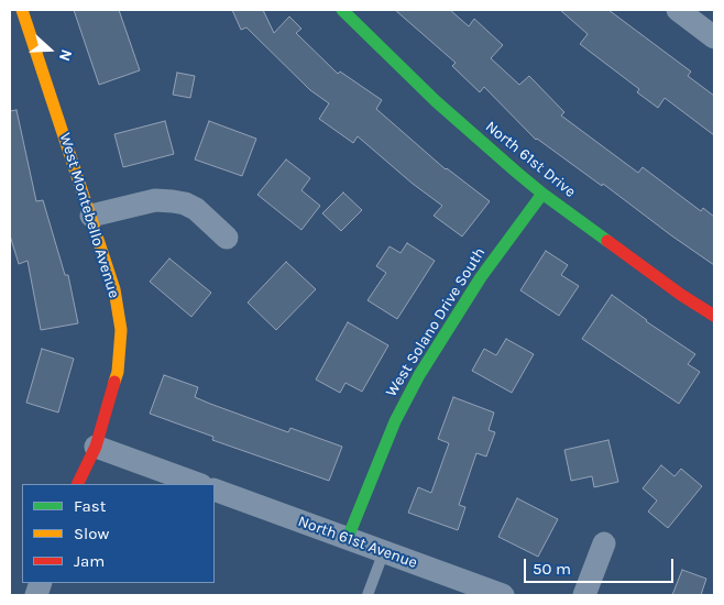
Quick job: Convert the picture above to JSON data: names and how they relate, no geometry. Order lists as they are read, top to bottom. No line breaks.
{"streets":{"street":["North 61st Drive","West Montebello Avenue","West Solano Drive South","North 61st Avenue"]},"crossings":[["North 61st Drive","West Solano Drive South"],["West Solano Drive South","North 61st Avenue"]],"legend":["Fast","Slow","Jam"],"scale_bar":"50 m","north":"right"}
